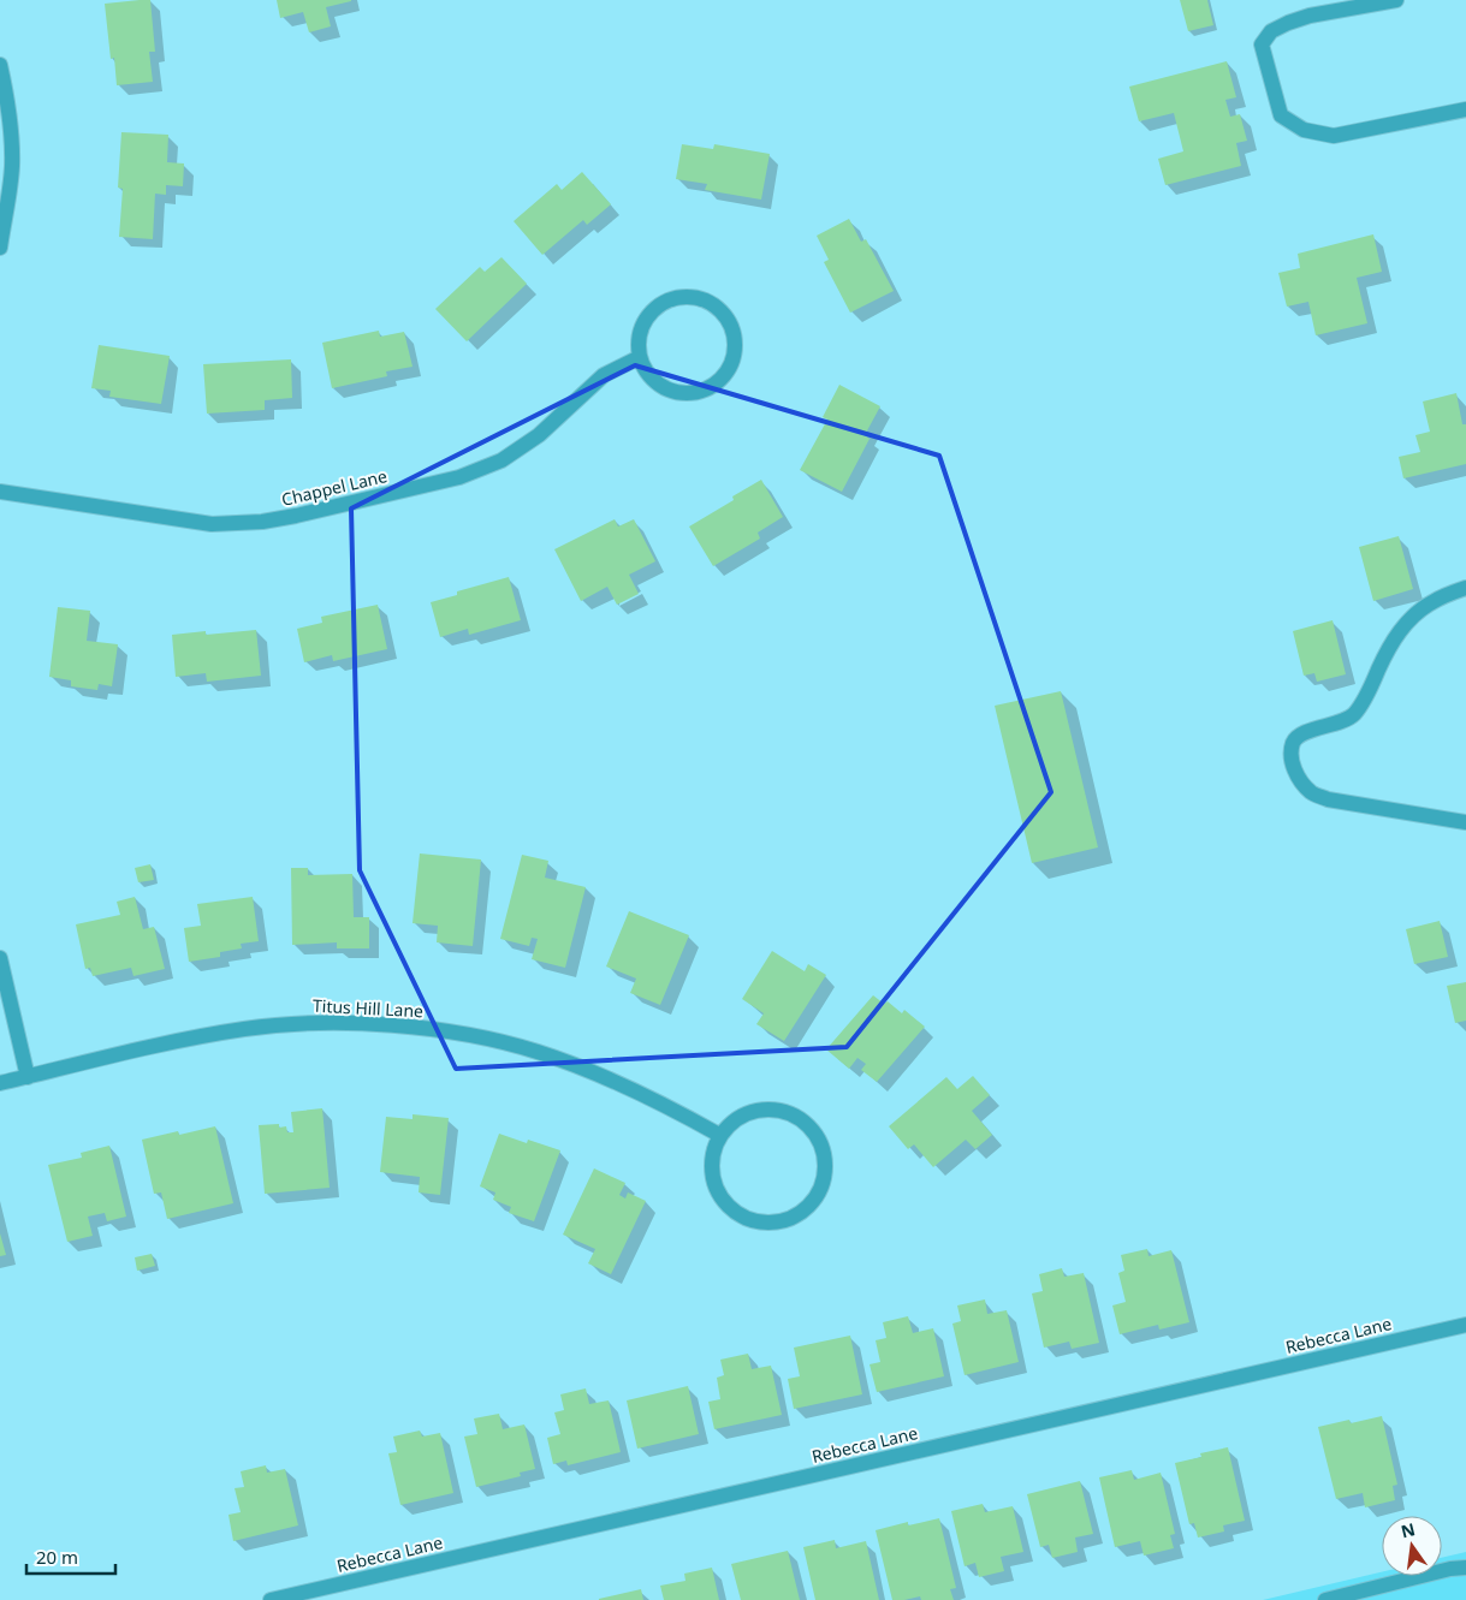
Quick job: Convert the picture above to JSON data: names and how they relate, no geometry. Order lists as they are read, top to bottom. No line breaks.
{"streets":{"street":["Chappel Lane","Titus Hill Lane","Rebecca Lane"]},"scale_bar":"20 m","north":"top"}
